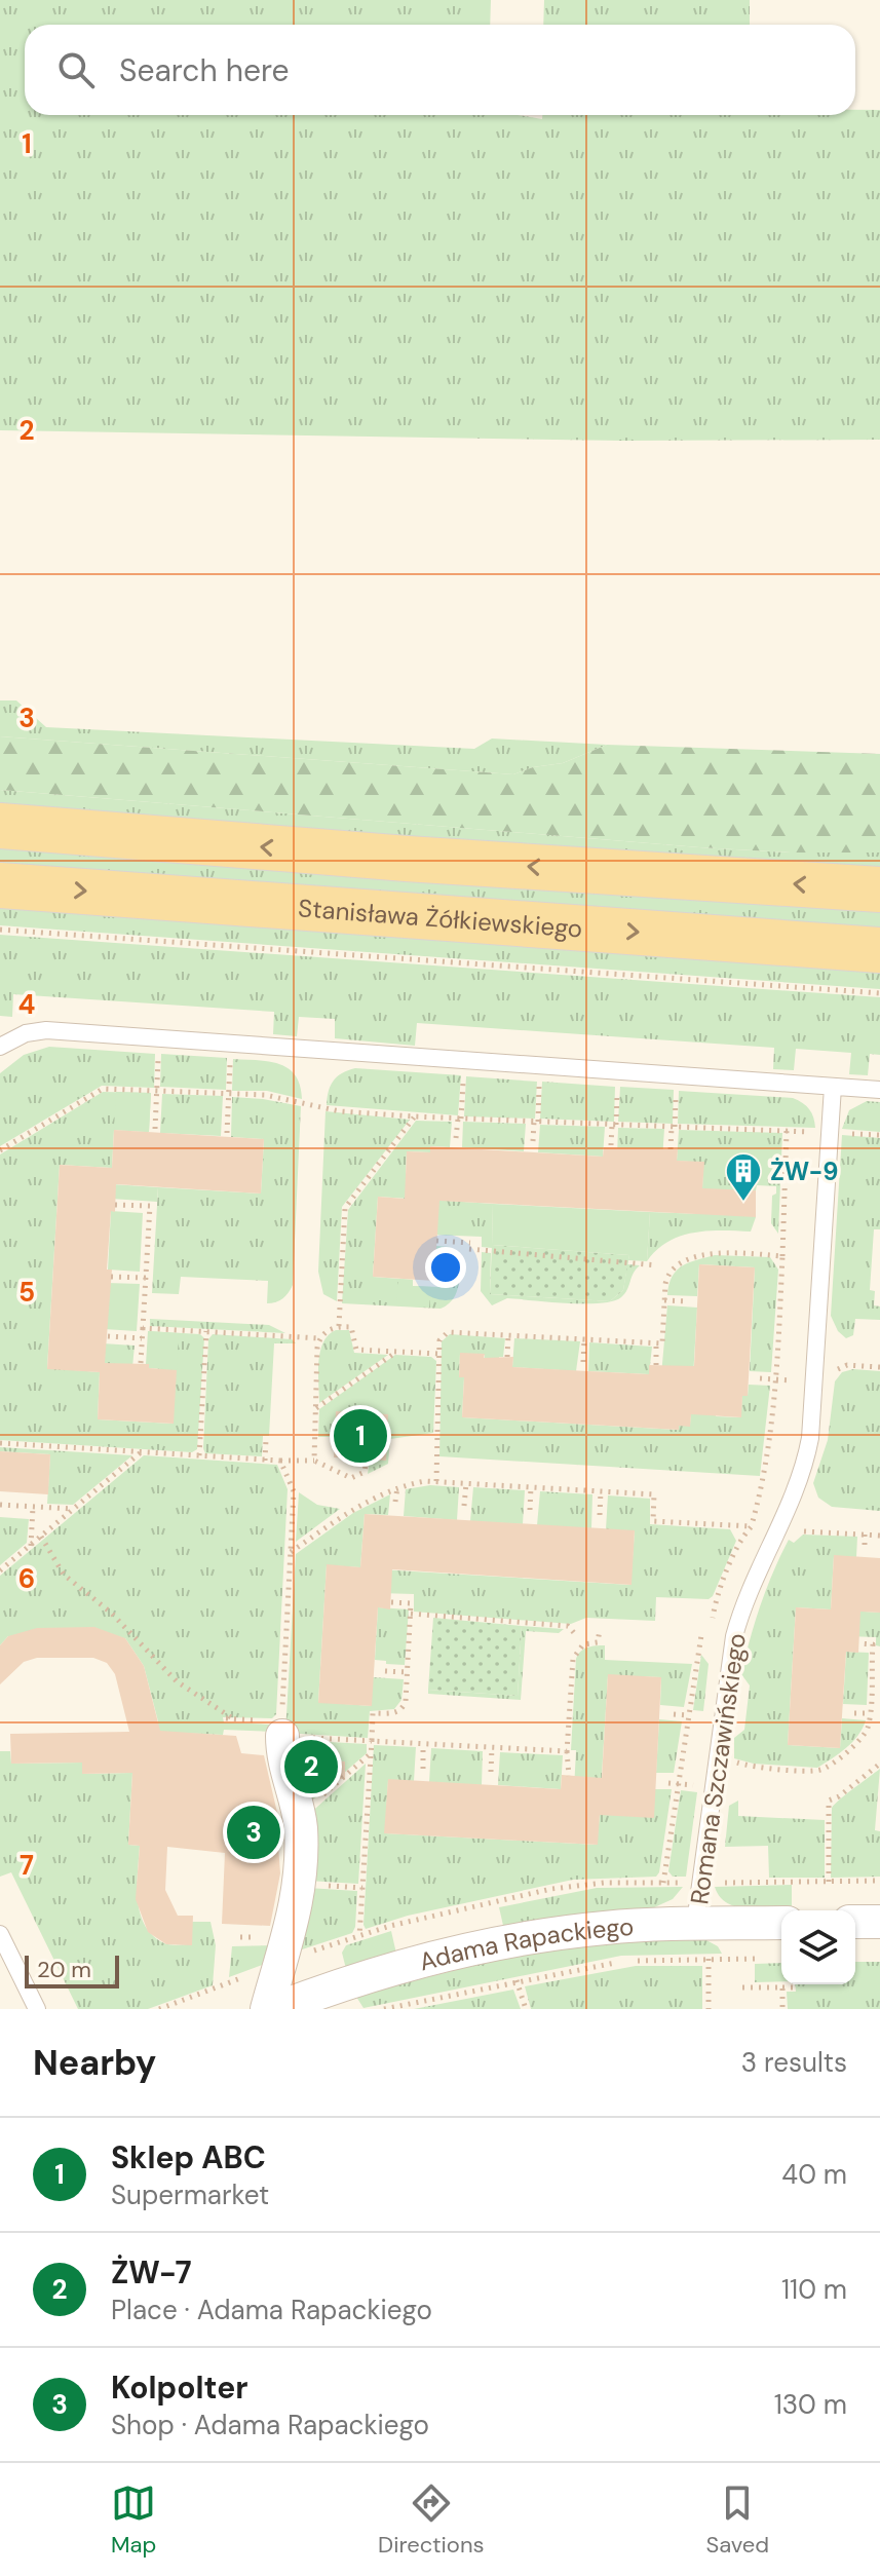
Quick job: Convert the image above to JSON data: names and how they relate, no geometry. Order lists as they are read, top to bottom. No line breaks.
{"streets":{"main road":["Stanisława Żółkiewskiego"],"street":["Adama Rapackiego"],"lane":["Romana Szczawińskiego"]},"crossings":[["Romana Szczawińskiego","Adama Rapackiego"]],"places":{"building":["ŻW-9"]},"scale_bar":"20 m","page":{"search":"Search here","pins":["1","2","3"],"scale":"20 m","heading":["Nearby","3 results"],"list":[{"mark":"1","name":"Sklep ABC","note":"Supermarket","value":"40 m"},{"mark":"2","name":"ŻW-7","note":"Place · Adama Rapackiego","value":"110 m"},{"mark":"3","name":"Kolpolter","note":"Shop · Adama Rapackiego","value":"130 m"}],"nav":["Map","Directions","Saved"]},"grid":{"rows":["1","2","3","4","5","6","7"]}}
